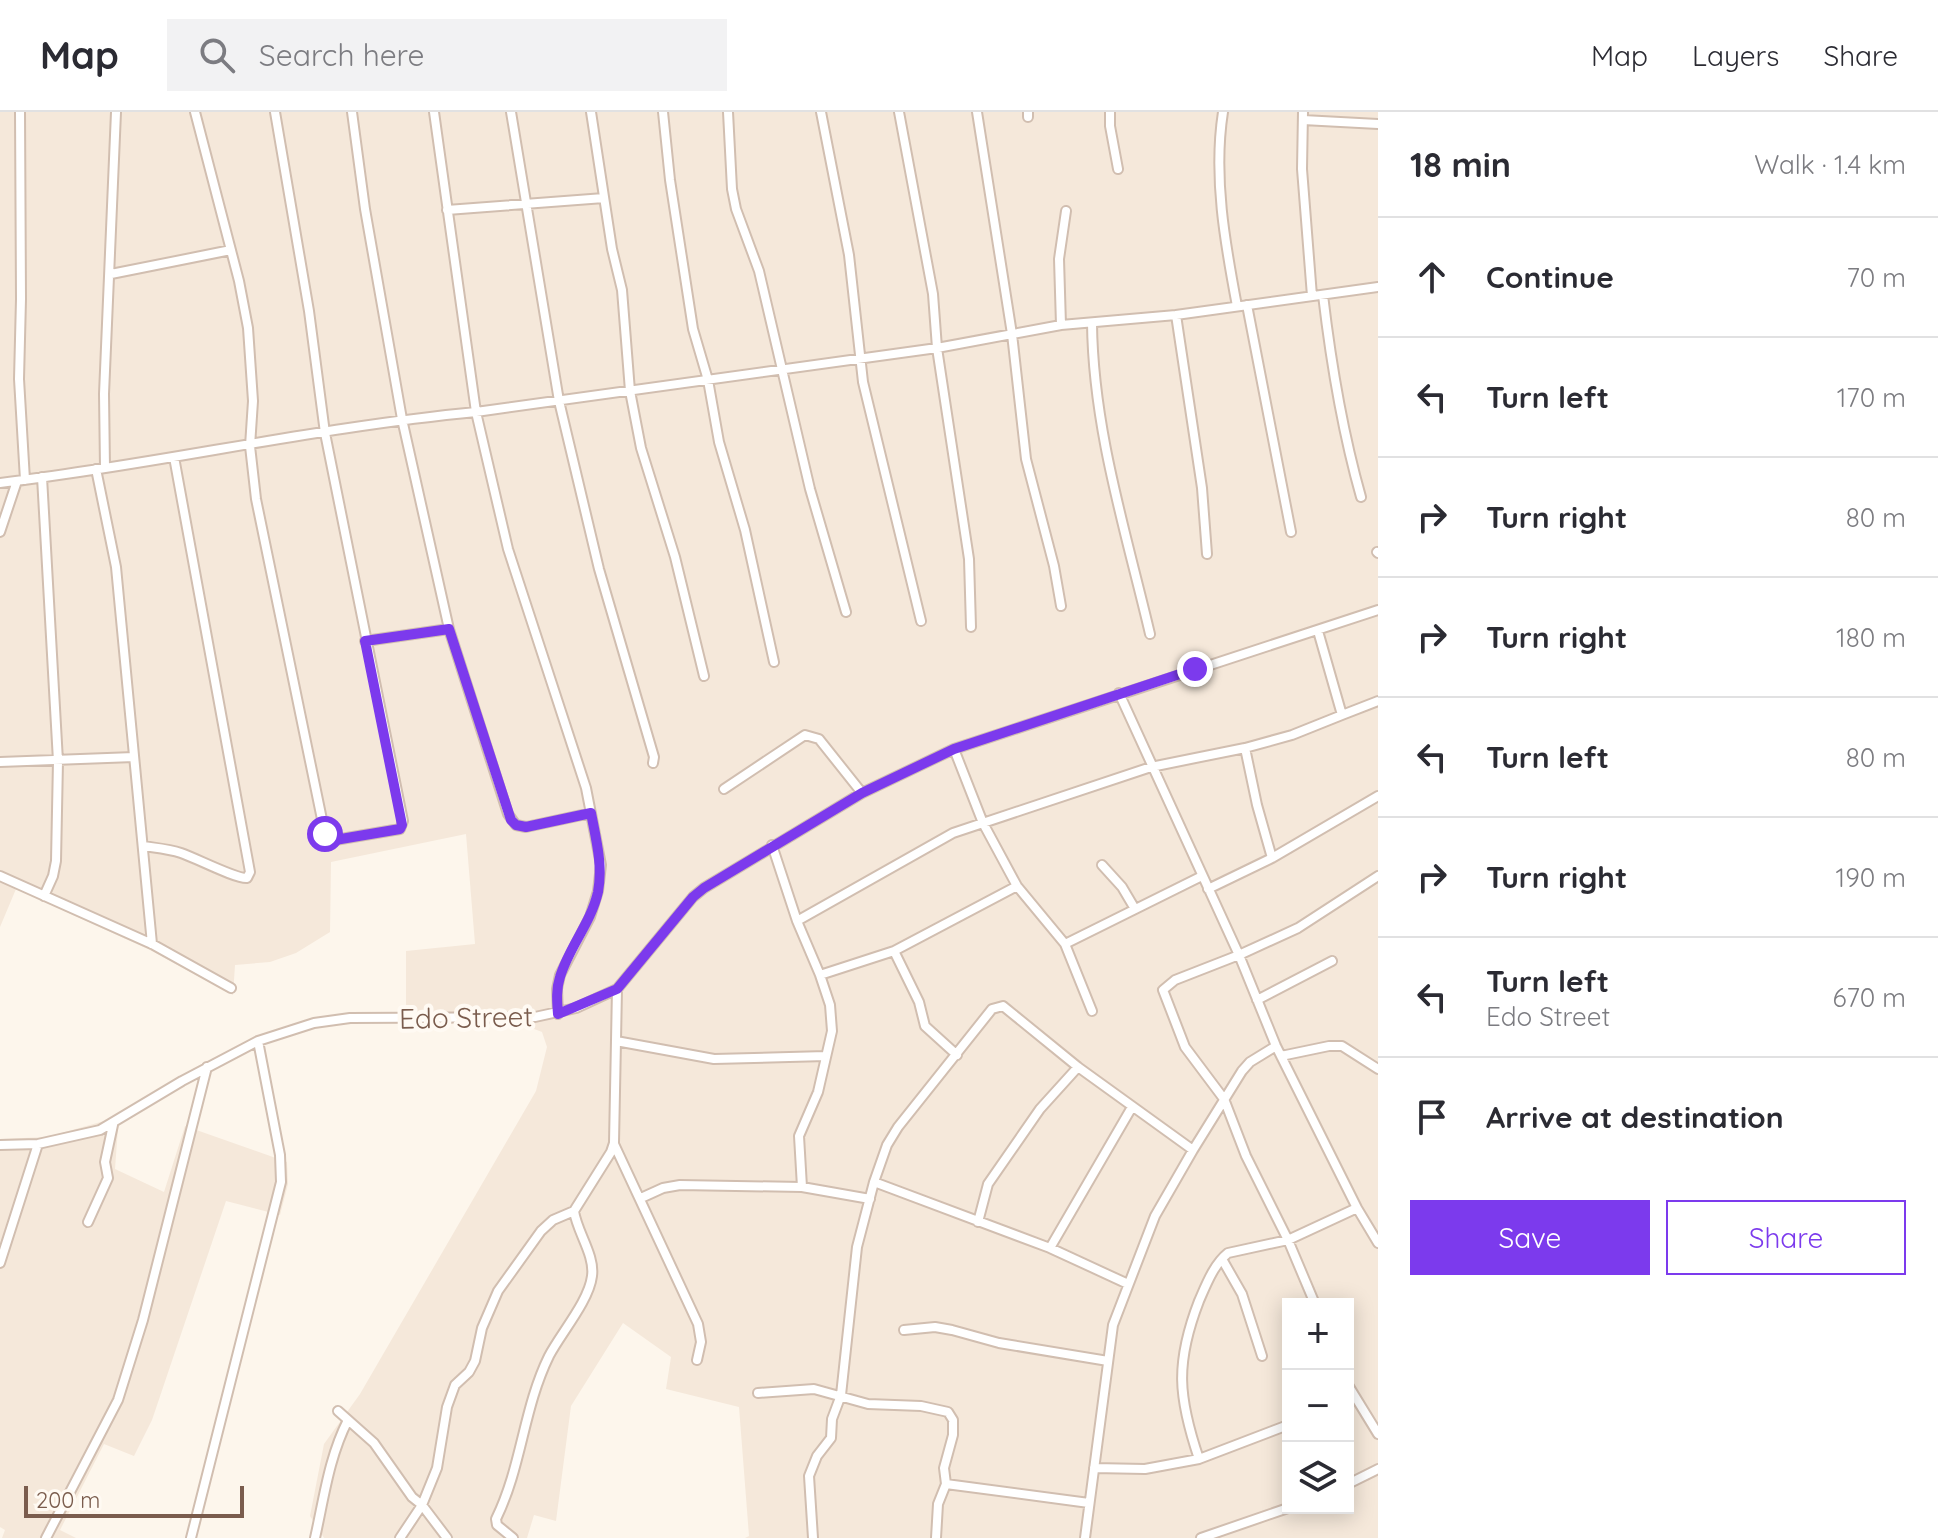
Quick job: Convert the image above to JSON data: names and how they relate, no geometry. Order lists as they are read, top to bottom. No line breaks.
{"streets":{"street":["Edo Street"]},"scale_bar":"200 m","page":{"header":"Map","search":"Search here","nav":["Map","Layers","Share"],"heading":["18 min","Walk · 1.4 km"],"list":[["Continue","70 m"],["Turn left","170 m"],["Turn right","80 m"],["Turn right","180 m"],["Turn left","80 m"],["Turn right","190 m"],["Turn left","Edo Street","670 m"],"Arrive at destination"],"buttons":["Save","Share"],"map_buttons":["+","−"],"scale":"200 m"}}
